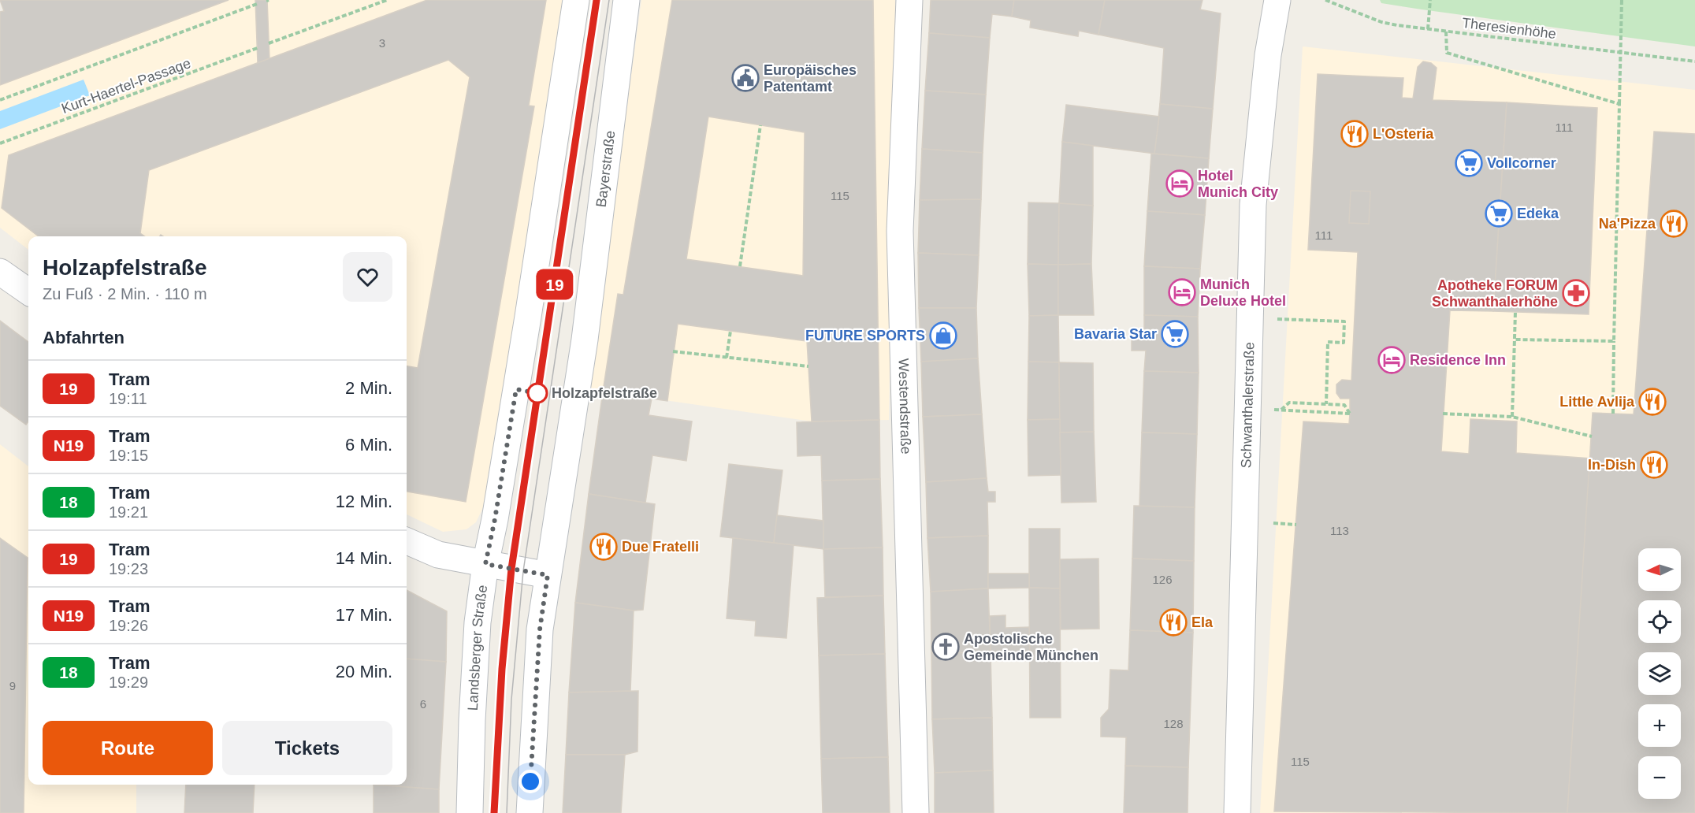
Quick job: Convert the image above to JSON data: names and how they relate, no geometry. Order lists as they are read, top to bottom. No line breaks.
{"streets":{"street":["Bayerstraße","Schwanthalerstraße","Westendstraße","Landsberger Straße"],"path":["Theresienhöhe","Kurt-Haertel-Passage"]},"places":{"public building":["Europäisches Patentamt"],"restaurant":["L'Osteria","Na'Pizza","Little Avlija","In-Dish","Due Fratelli","Ela"],"supermarket":["Vollcorner","Edeka","Bavaria Star"],"hotel":["Hotel Munich City","Munich Deluxe Hotel","Residence Inn"],"pharmacy":["Apotheke FORUM Schwanthalerhöhe"],"shop":["FUTURE SPORTS"],"other":["Holzapfelstraße"],"church":["Apostolische Gemeinde München"]},"lines":["tram line 19"],"house_numbers":["3","111","115","111","113","126","9","6","128","115"],"north":"left","page":{"on_map":"19","heading":[["Holzapfelstraße","Zu Fuß · 2 Min. · 110 m"],"Abfahrten"],"list":[{"mark":"19","name":"Tram","note":"19:11","value":"2 Min."},{"mark":"N19","name":"Tram","note":"19:15","value":"6 Min."},{"mark":"18","name":"Tram","note":"19:21","value":"12 Min."},{"mark":"19","name":"Tram","note":"19:23","value":"14 Min."},{"mark":"N19","name":"Tram","note":"19:26","value":"17 Min."},{"mark":"18","name":"Tram","note":"19:29","value":"20 Min."}],"map_buttons":["+","−"],"buttons":["Route","Tickets"]}}
